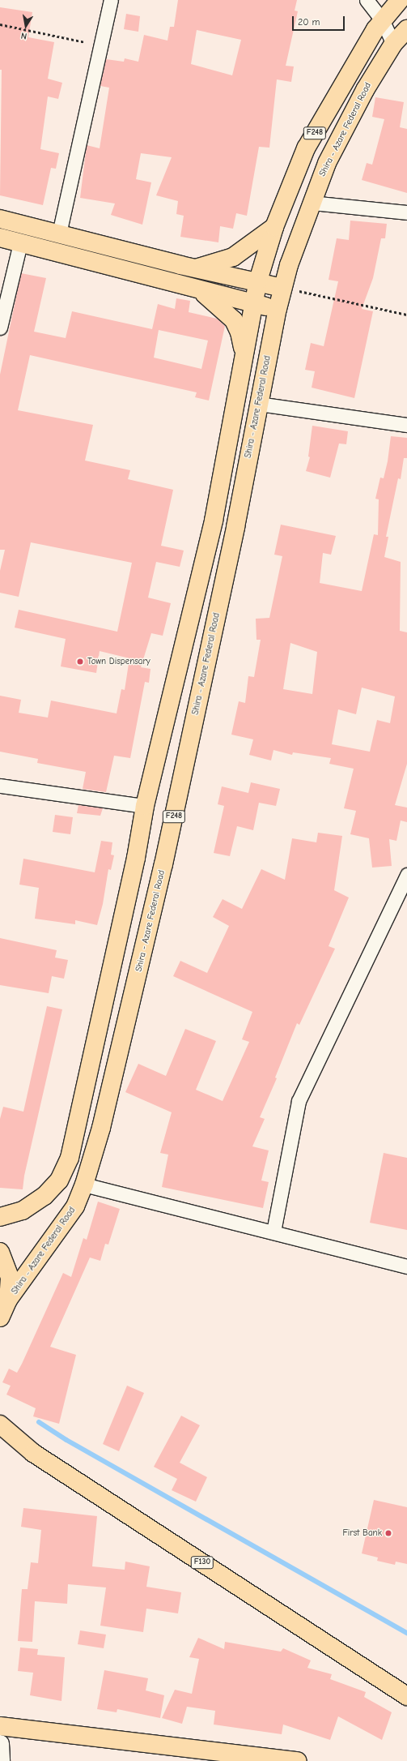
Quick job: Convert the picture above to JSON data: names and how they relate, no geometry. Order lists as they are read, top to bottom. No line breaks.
{"streets":{"main road":["Shira - Azare Federal Road","F248","F130"]},"places":["Town Dispensary","First Bank"],"scale_bar":"20 m","north":"bottom"}
